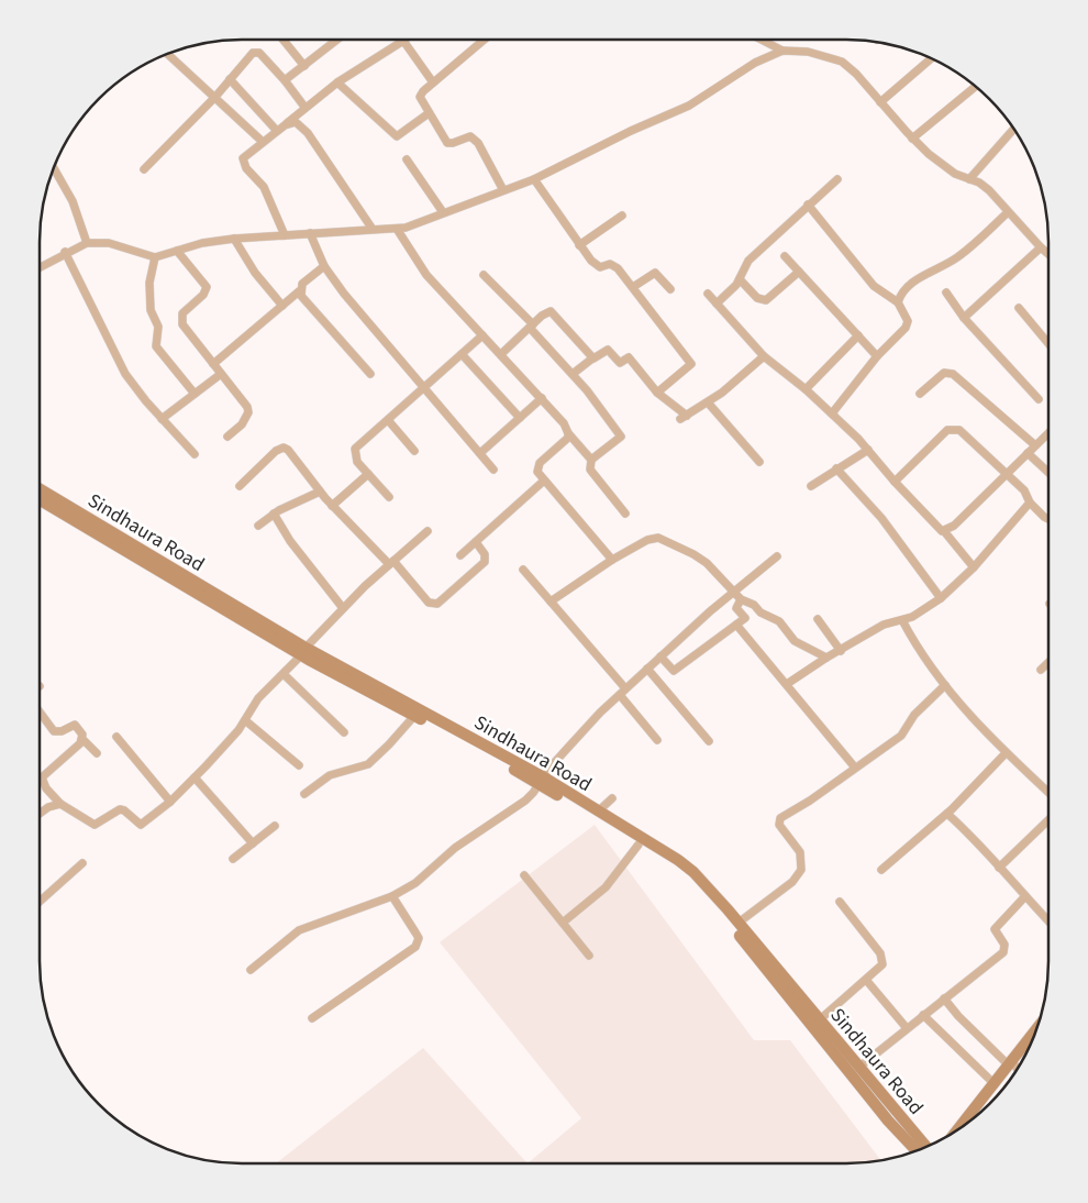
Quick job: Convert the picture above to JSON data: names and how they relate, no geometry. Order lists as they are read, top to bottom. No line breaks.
{"streets":{"street":["Sindhaura Road"]}}
